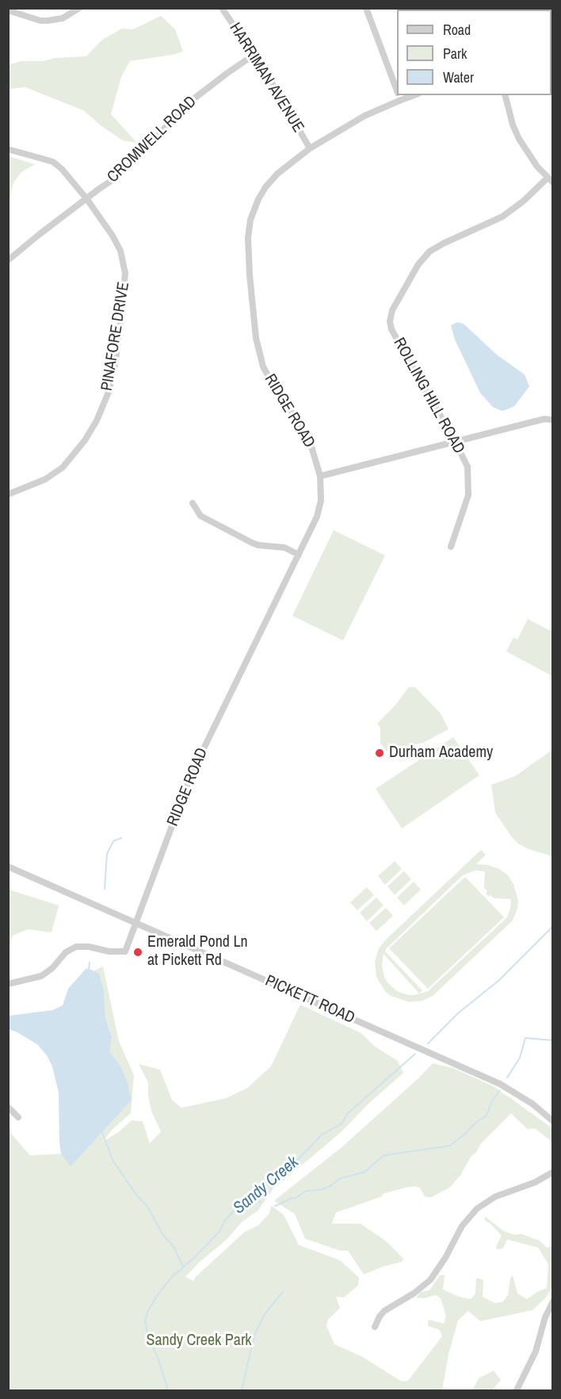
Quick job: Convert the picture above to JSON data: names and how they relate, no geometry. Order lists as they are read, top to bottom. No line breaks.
{"streets":{"street":["HARRIMAN AVENUE","CROMWELL ROAD","PINAFORE DRIVE","ROLLING HILL ROAD","RIDGE ROAD","PICKETT ROAD"]},"crossings":[["HARRIMAN AVENUE","CROMWELL ROAD"],["HARRIMAN AVENUE","RIDGE ROAD"],["CROMWELL ROAD","PINAFORE DRIVE"],["RIDGE ROAD","PICKETT ROAD"]],"water":["Sandy Creek"],"parks":["Sandy Creek Park"],"places":["Durham Academy","Emerald Pond Ln at Pickett Rd"],"legend":["Road","Park","Water"]}
